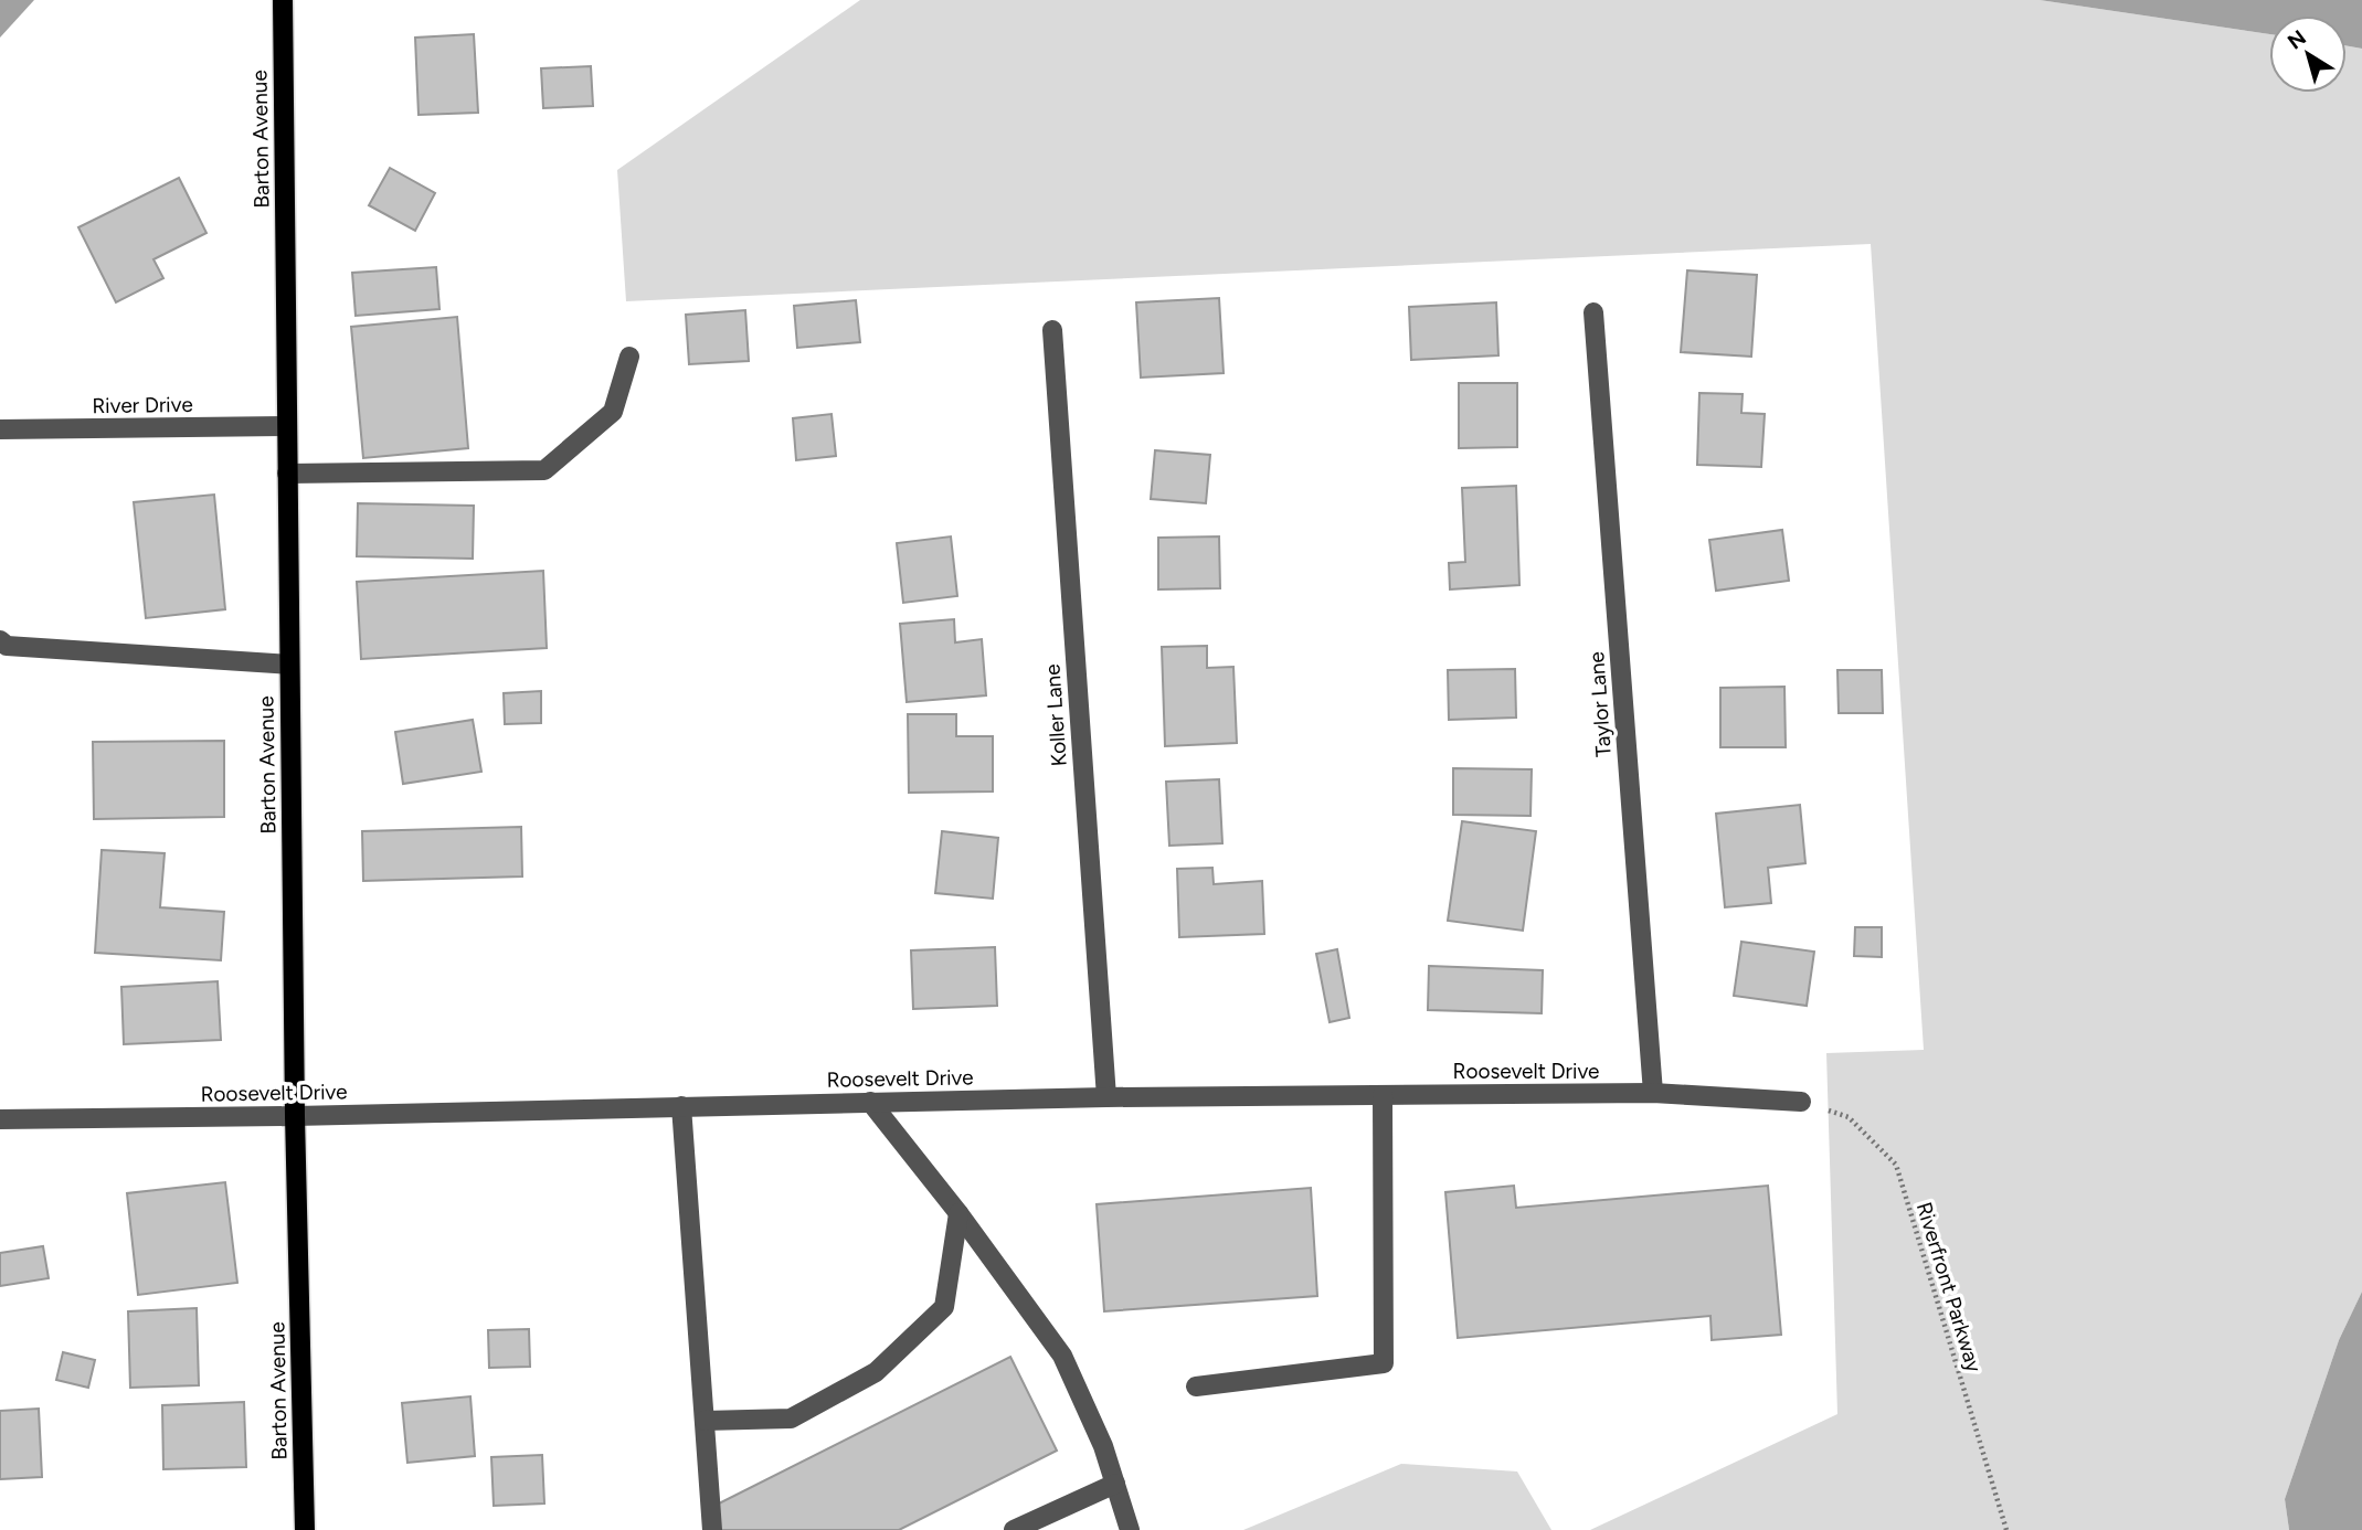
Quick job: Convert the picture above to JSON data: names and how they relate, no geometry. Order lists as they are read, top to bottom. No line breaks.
{"streets":{"main road":["Barton Avenue"],"street":["River Drive","Taylor Lane","Koller Lane","Roosevelt Drive"],"path":["Riverfront Parkway"]},"crossings":[["Barton Avenue","River Drive"],["Barton Avenue","Roosevelt Drive"],["Taylor Lane","Roosevelt Drive"],["Koller Lane","Roosevelt Drive"],["Roosevelt Drive","Riverfront Parkway"]],"north":"top left"}
